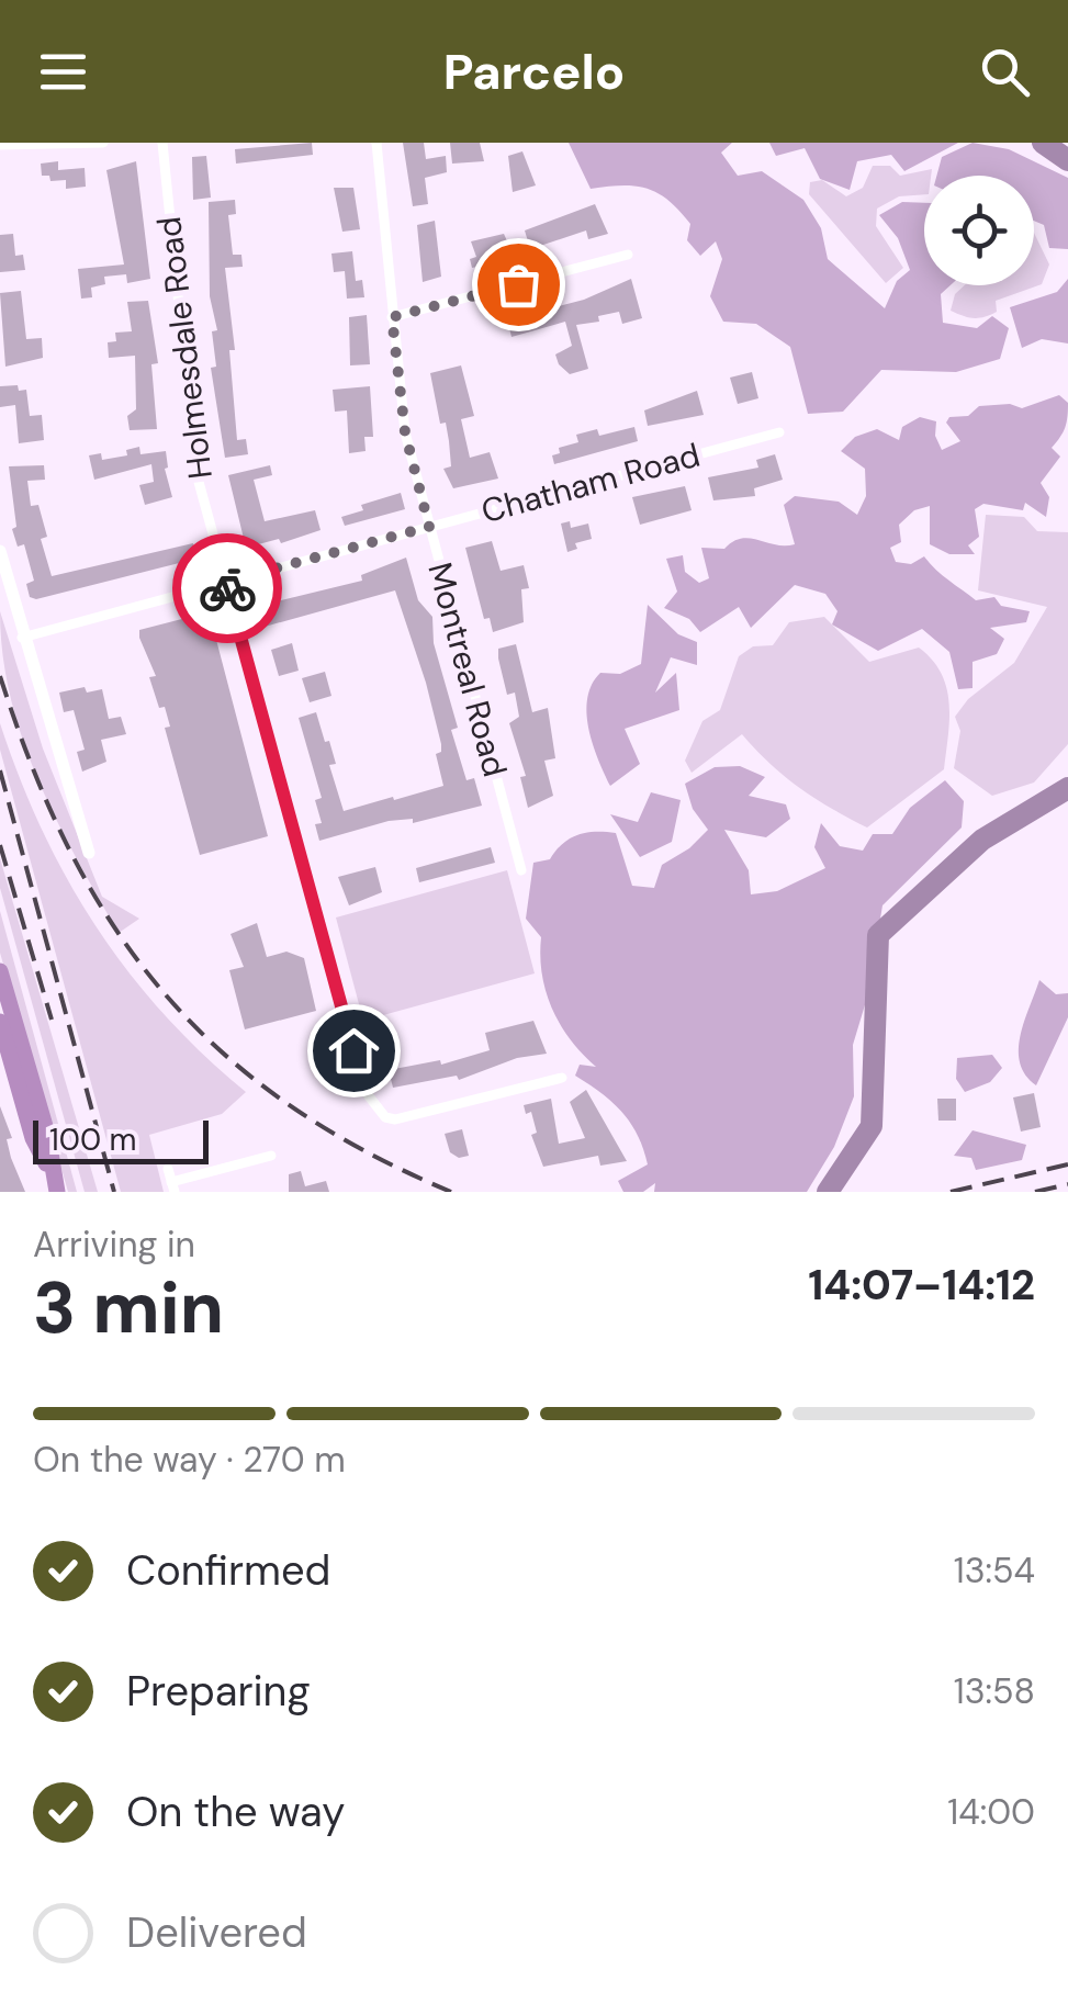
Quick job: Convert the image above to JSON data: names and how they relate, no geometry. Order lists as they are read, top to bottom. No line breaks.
{"streets":{"street":["Holmesdale Road","Chatham Road","Montreal Road"]},"crossings":[["Holmesdale Road","Chatham Road"],["Chatham Road","Montreal Road"]],"scale_bar":"100 m","page":{"header":"Parcelo","scale":"100 m","heading":["3 min","Arriving in","14:07–14:12"],"bar":"On the way · 270 m","list":[["Confirmed","13:54"],["Preparing","13:58"],["On the way","14:00"],"Delivered"]}}
